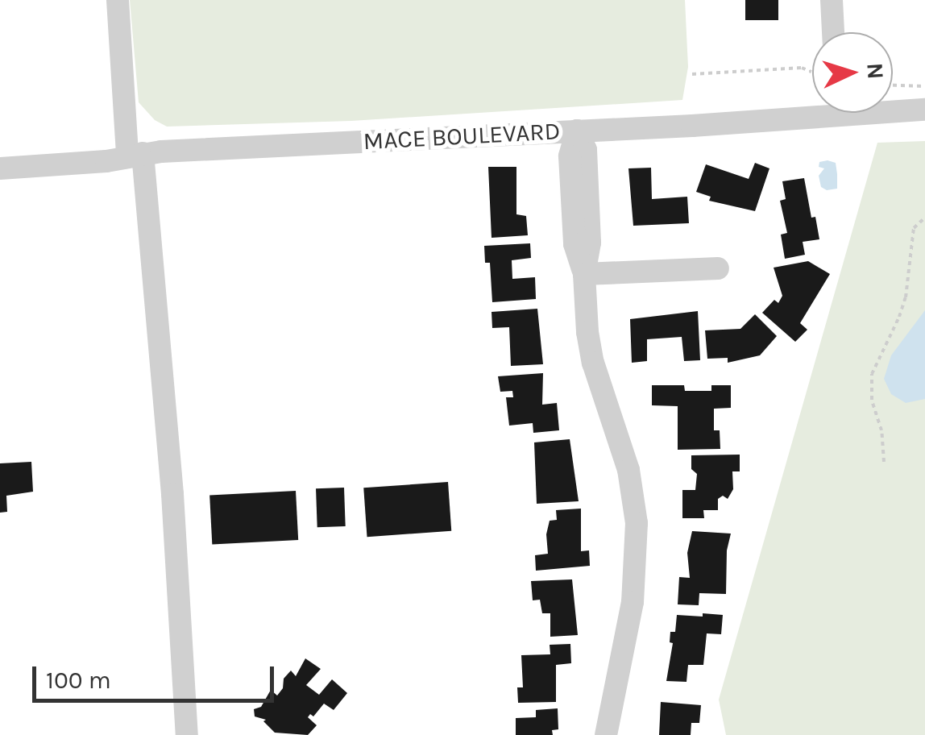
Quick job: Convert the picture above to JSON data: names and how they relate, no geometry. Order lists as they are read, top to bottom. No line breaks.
{"streets":{"street":["MACE BOULEVARD"]},"scale_bar":"100 m","north":"right"}
